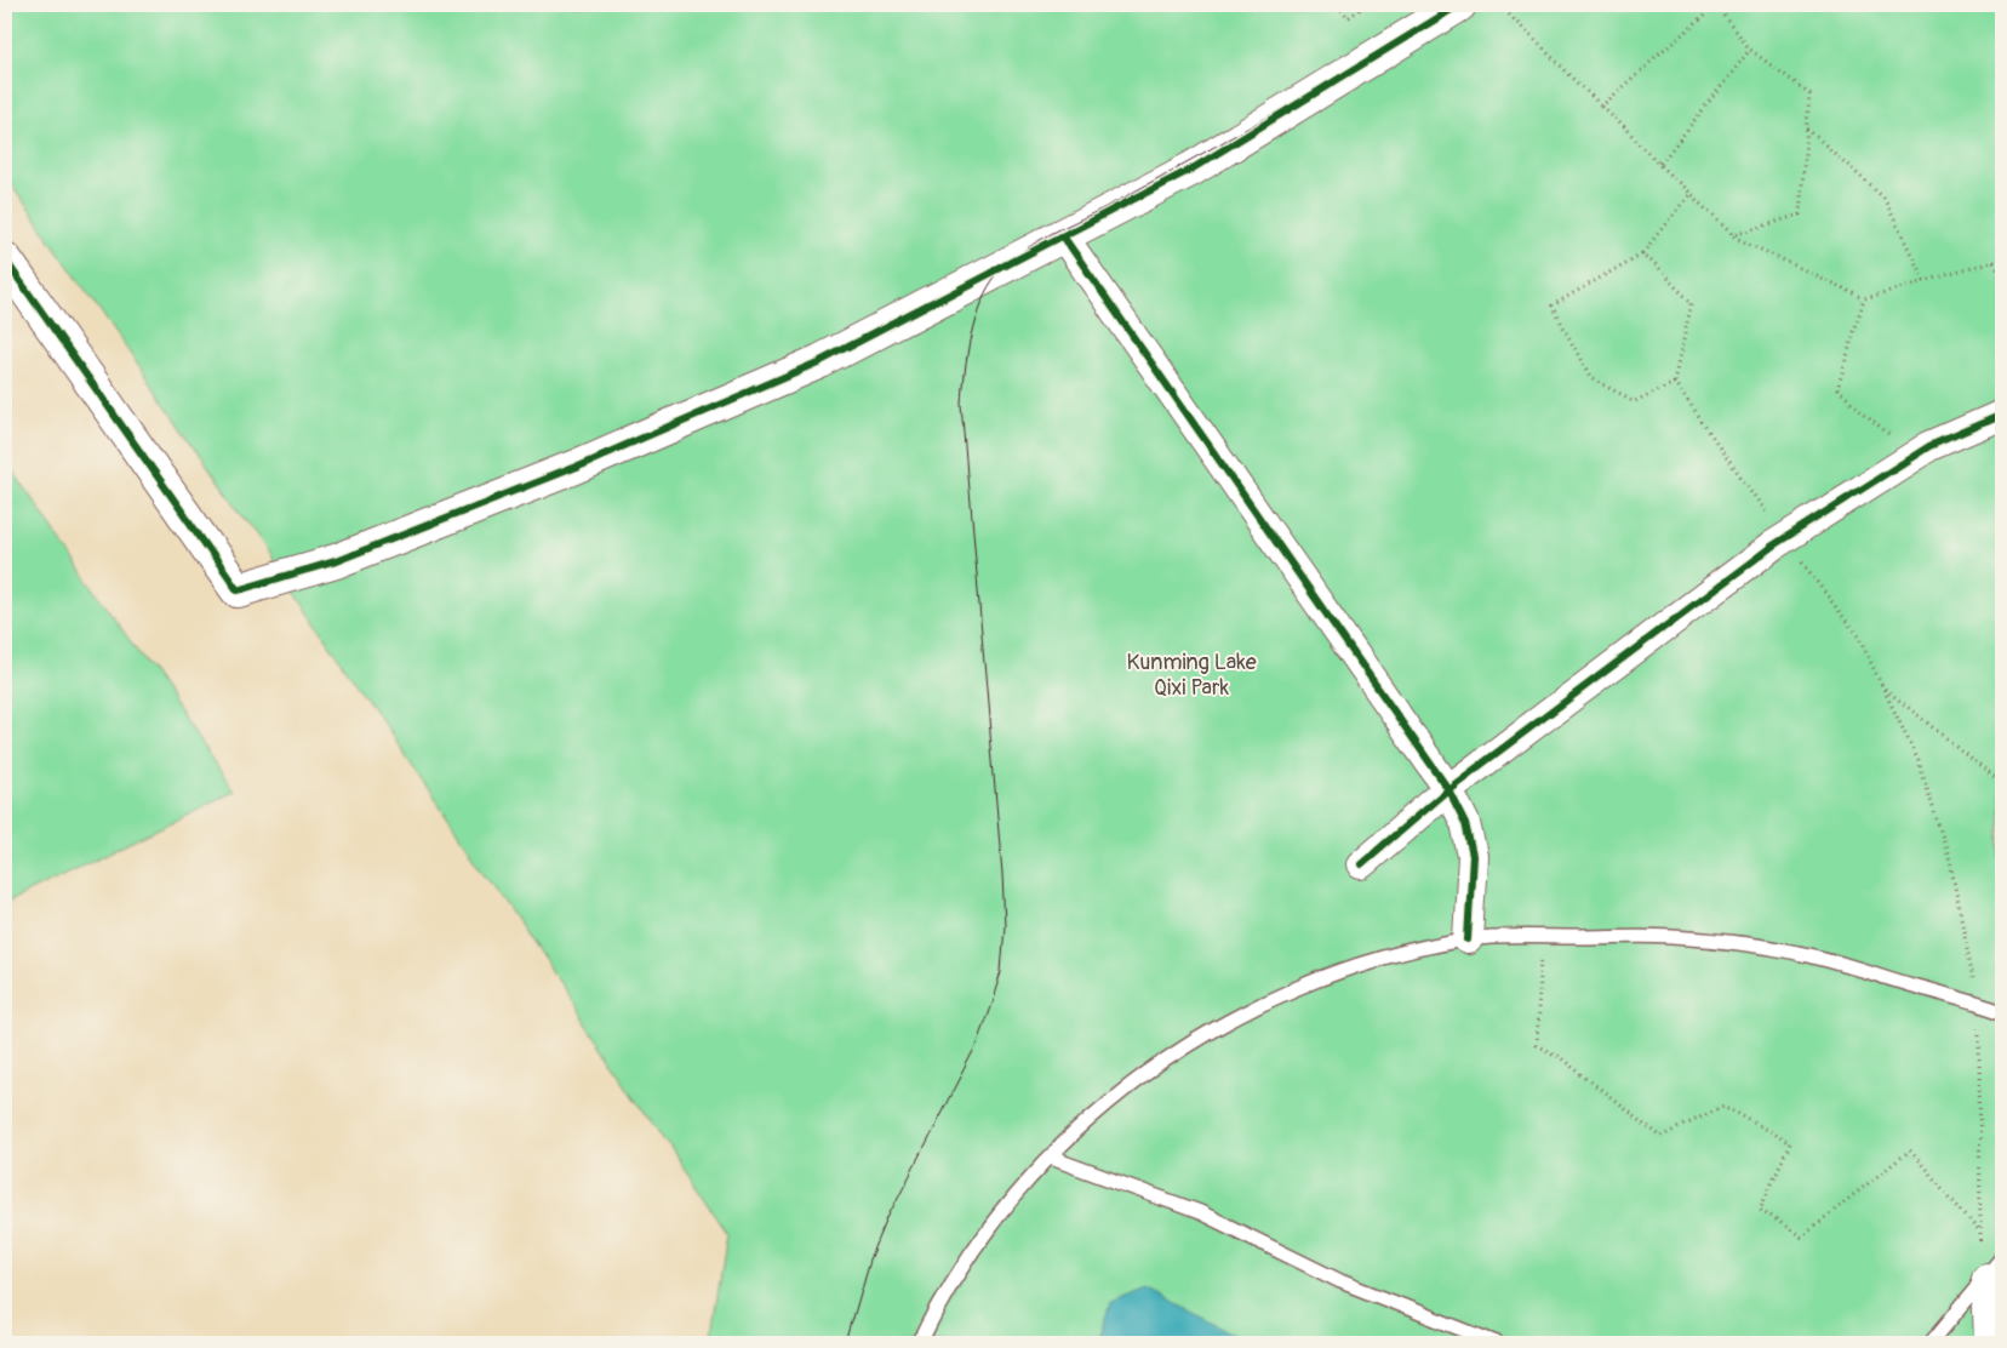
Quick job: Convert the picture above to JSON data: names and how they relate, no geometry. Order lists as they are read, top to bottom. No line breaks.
{"parks":["Kunming Lake Qixi Park"]}
